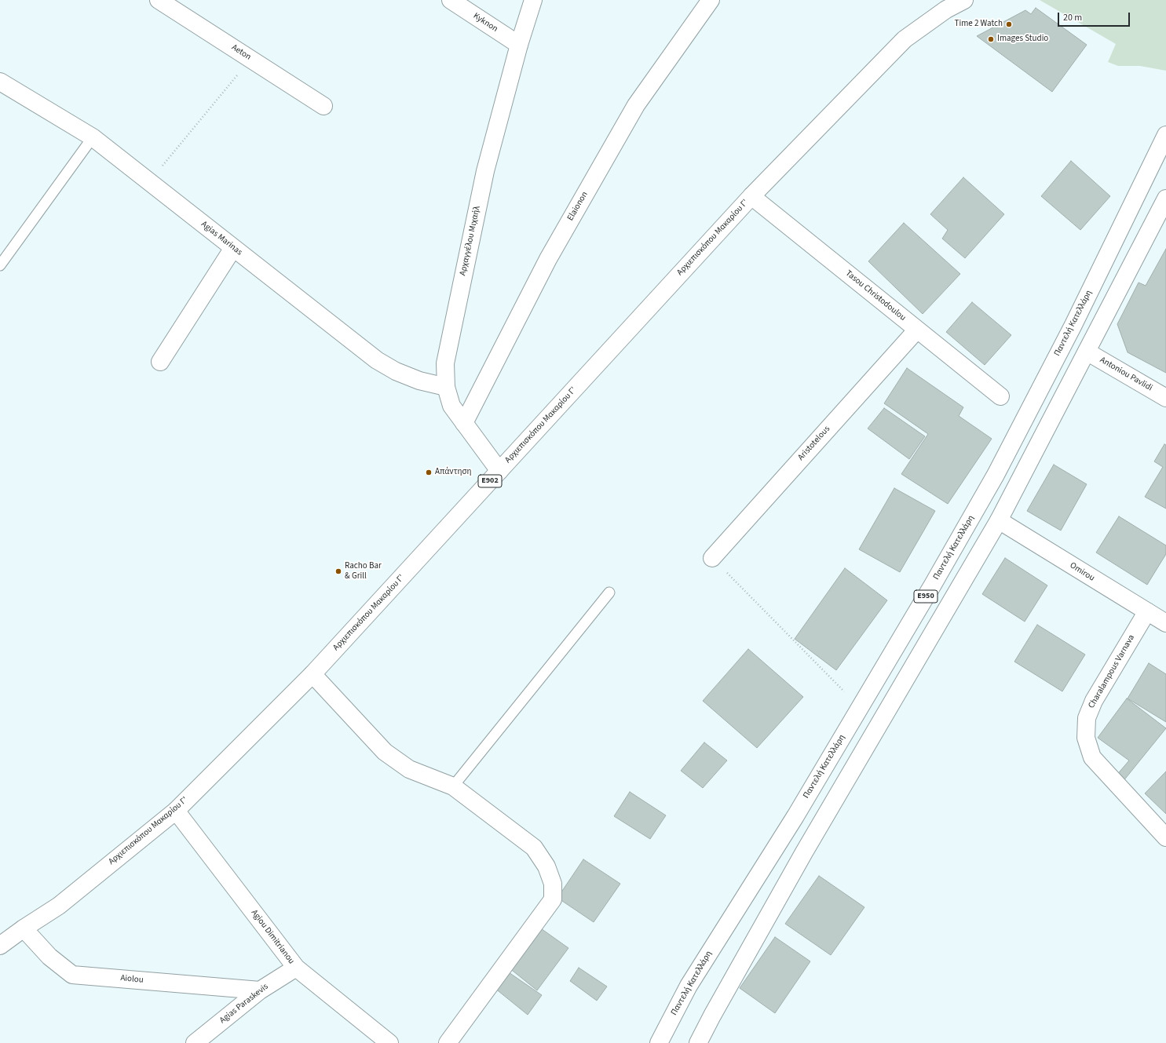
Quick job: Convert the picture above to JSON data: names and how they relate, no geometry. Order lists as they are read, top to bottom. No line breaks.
{"streets":{"street":["Kyknon","Aeton","Elaionon","Αρχιεπισκόπου Μακαρίου Γ'","Agias Marinas","Αρχαγγέλου Μιχαήλ","Tasou Christodoulou","Παντελή Κατελλάρη","Antoniou Pavlidi","Aristotelous","E902","Omirou","E950","Charalampous Varnava","Agiou Dimitrianou","Aiolou","Agias Paraskevis"]},"crossings":[["Kyknon","Αρχαγγέλου Μιχαήλ"],["Elaionon","Αρχαγγέλου Μιχαήλ"],["Αρχιεπισκόπου Μακαρίου Γ'","Αρχαγγέλου Μιχαήλ"],["Αρχιεπισκόπου Μακαρίου Γ'","Tasou Christodoulou"],["Αρχιεπισκόπου Μακαρίου Γ'","Agiou Dimitrianou"],["Αρχιεπισκόπου Μακαρίου Γ'","Aiolou"],["Agias Marinas","Αρχαγγέλου Μιχαήλ"],["Tasou Christodoulou","Aristotelous"],["Antoniou Pavlidi","E950"],["Omirou","E950"],["Omirou","Charalampous Varnava"],["Agiou Dimitrianou","Agias Paraskevis"],["Aiolou","Agias Paraskevis"]],"places":["Time 2 Watch","Images Studio","Απάντηση","Racho Bar & Grill"],"scale_bar":"20 m"}
